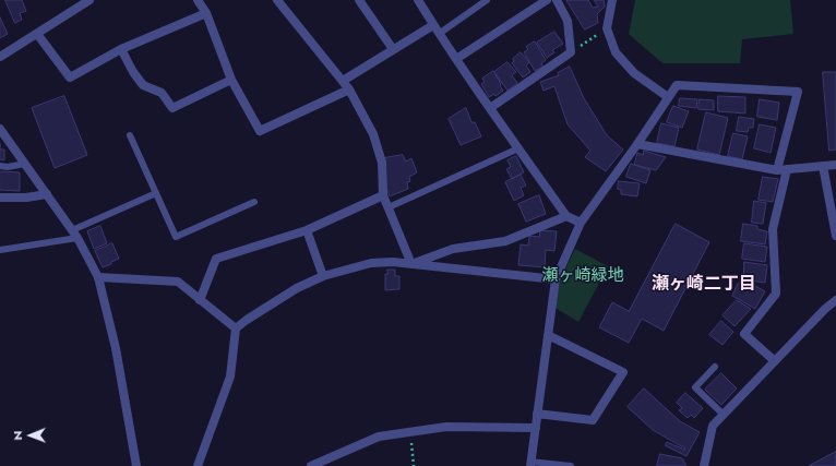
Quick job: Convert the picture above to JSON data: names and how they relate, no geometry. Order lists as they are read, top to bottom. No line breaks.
{"districts":["瀬ヶ崎二丁目"],"parks":["瀬ヶ崎緑地"],"north":"left"}
